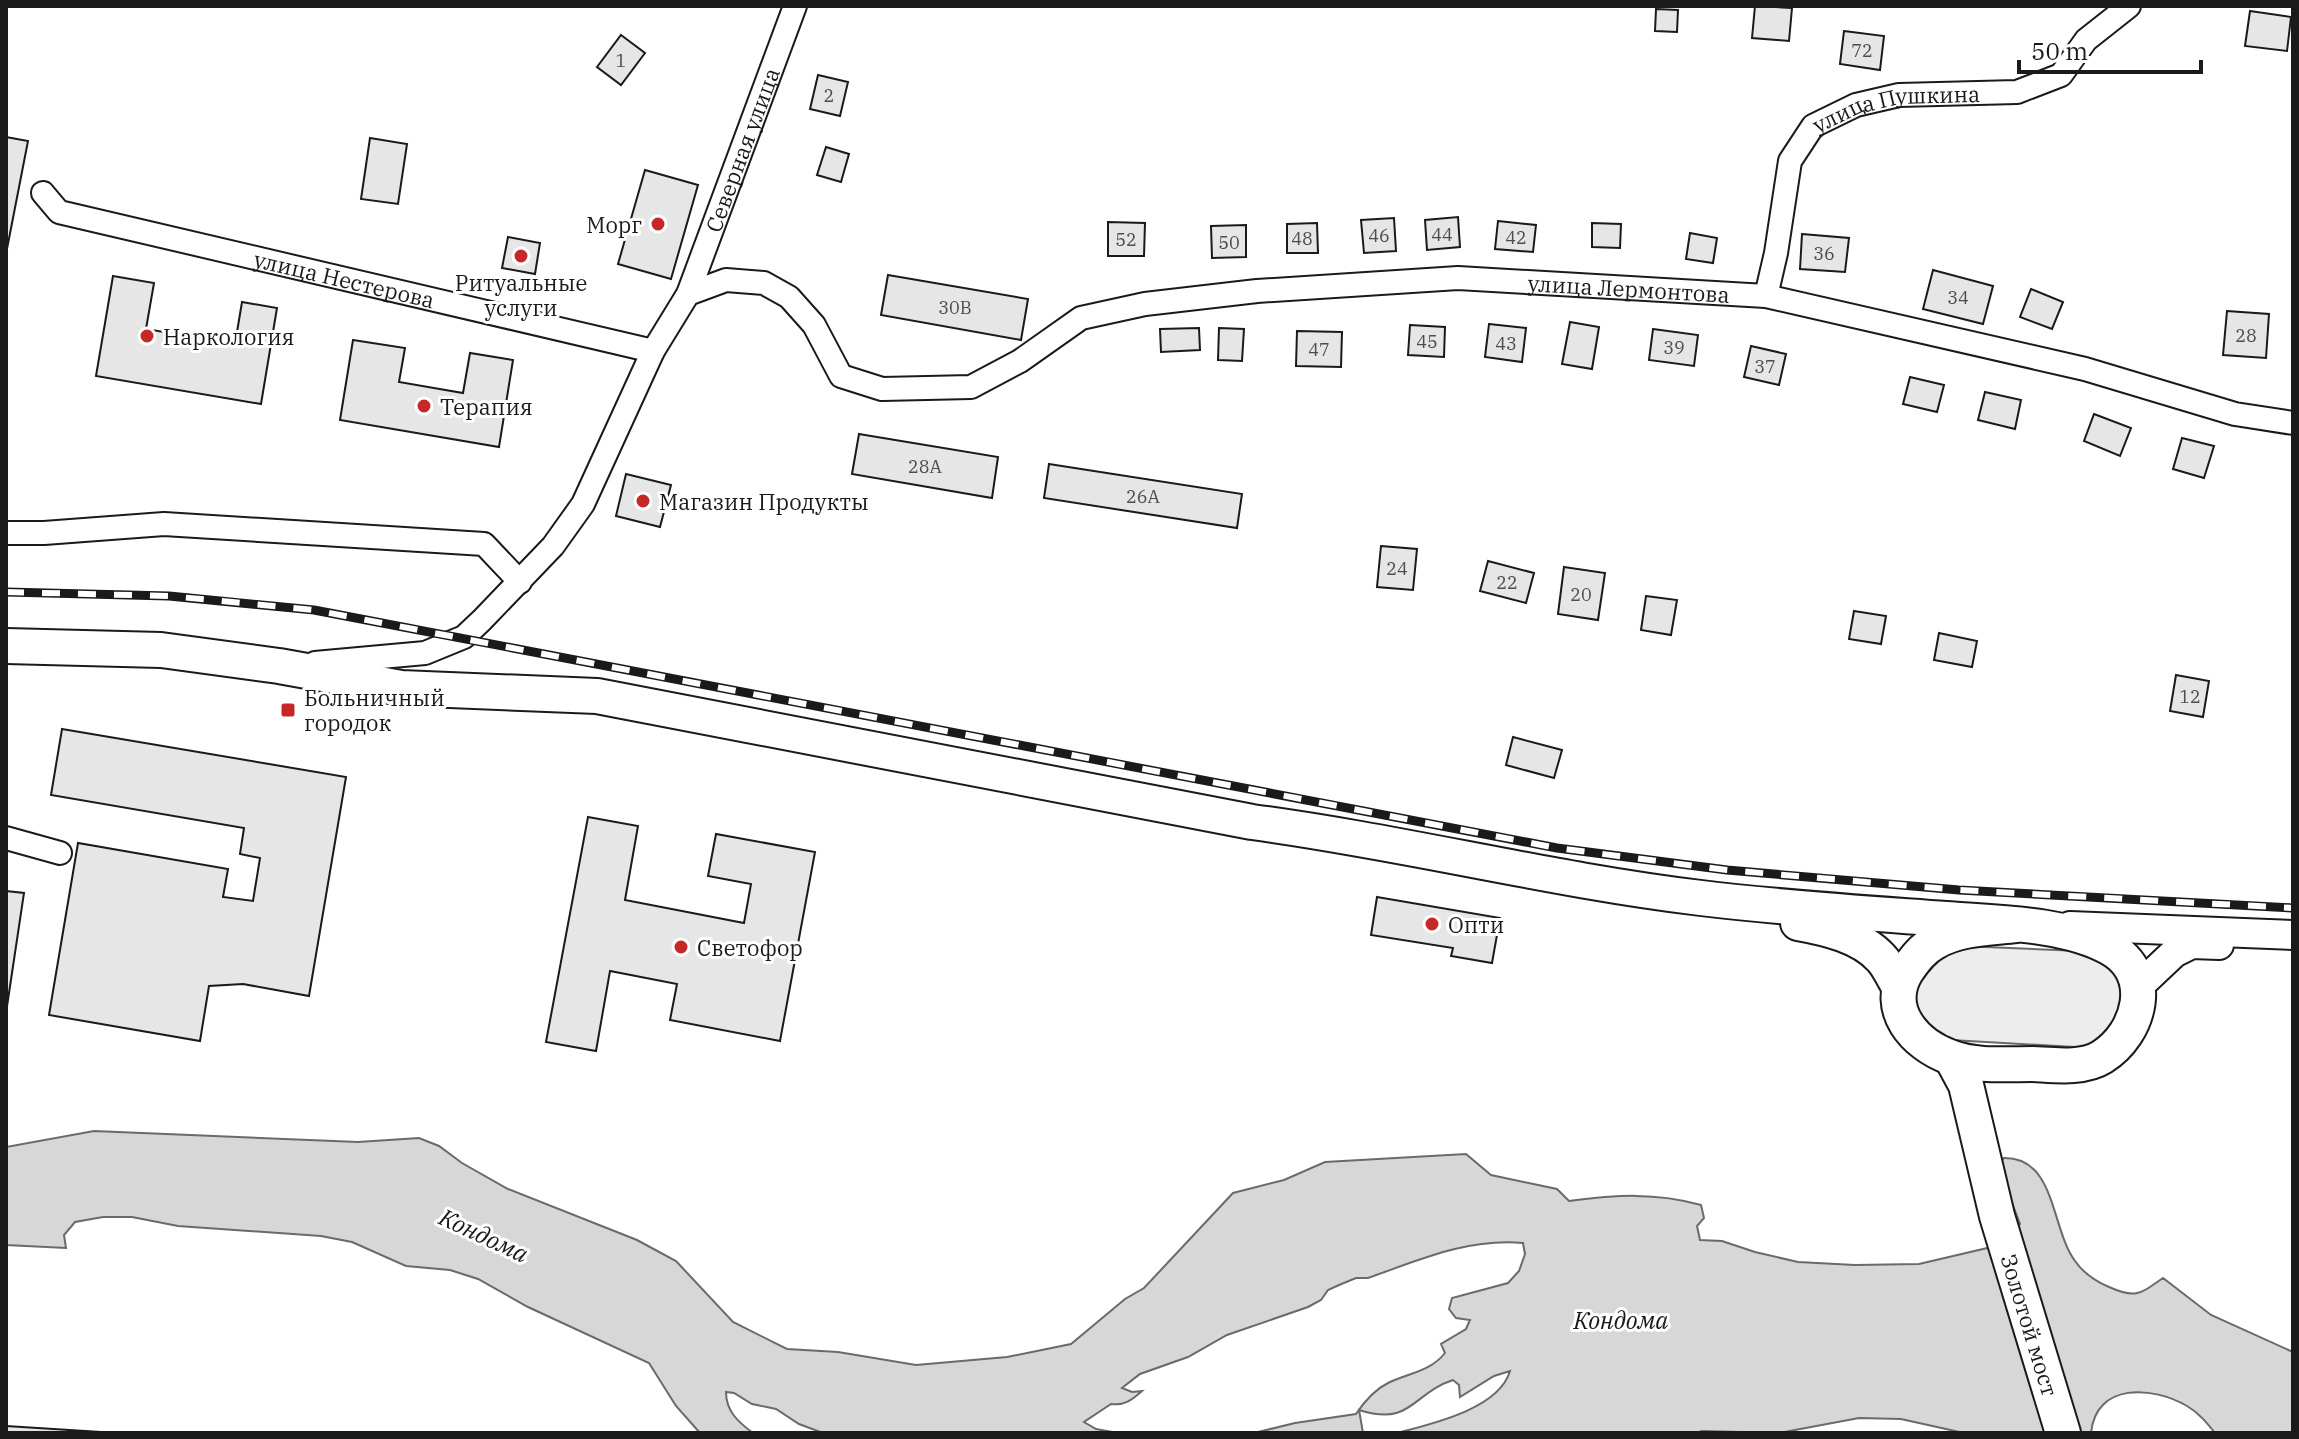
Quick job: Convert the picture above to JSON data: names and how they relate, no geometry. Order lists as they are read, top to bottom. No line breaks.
{"streets":{"main road":["Золотой мост"],"street":["улица Пушкина","Северная улица","улица Нестерова","улица Лермонтова"]},"crossings":[["улица Пушкина","улица Лермонтова"],["Северная улица","улица Лермонтова"]],"water":["Кондома"],"places":{"other":["Морг","Ритуальные услуги","Наркология","Терапия","Магазин Продукты","Опти","Светофор"],"transit":["Больничный городок"]},"house_numbers":["72","1","2","44","46","42","48","52","50","36","34","30В","28","45","43","39","47","37","28А","26А","24","22","20","12"],"scale_bar":"50 m"}
